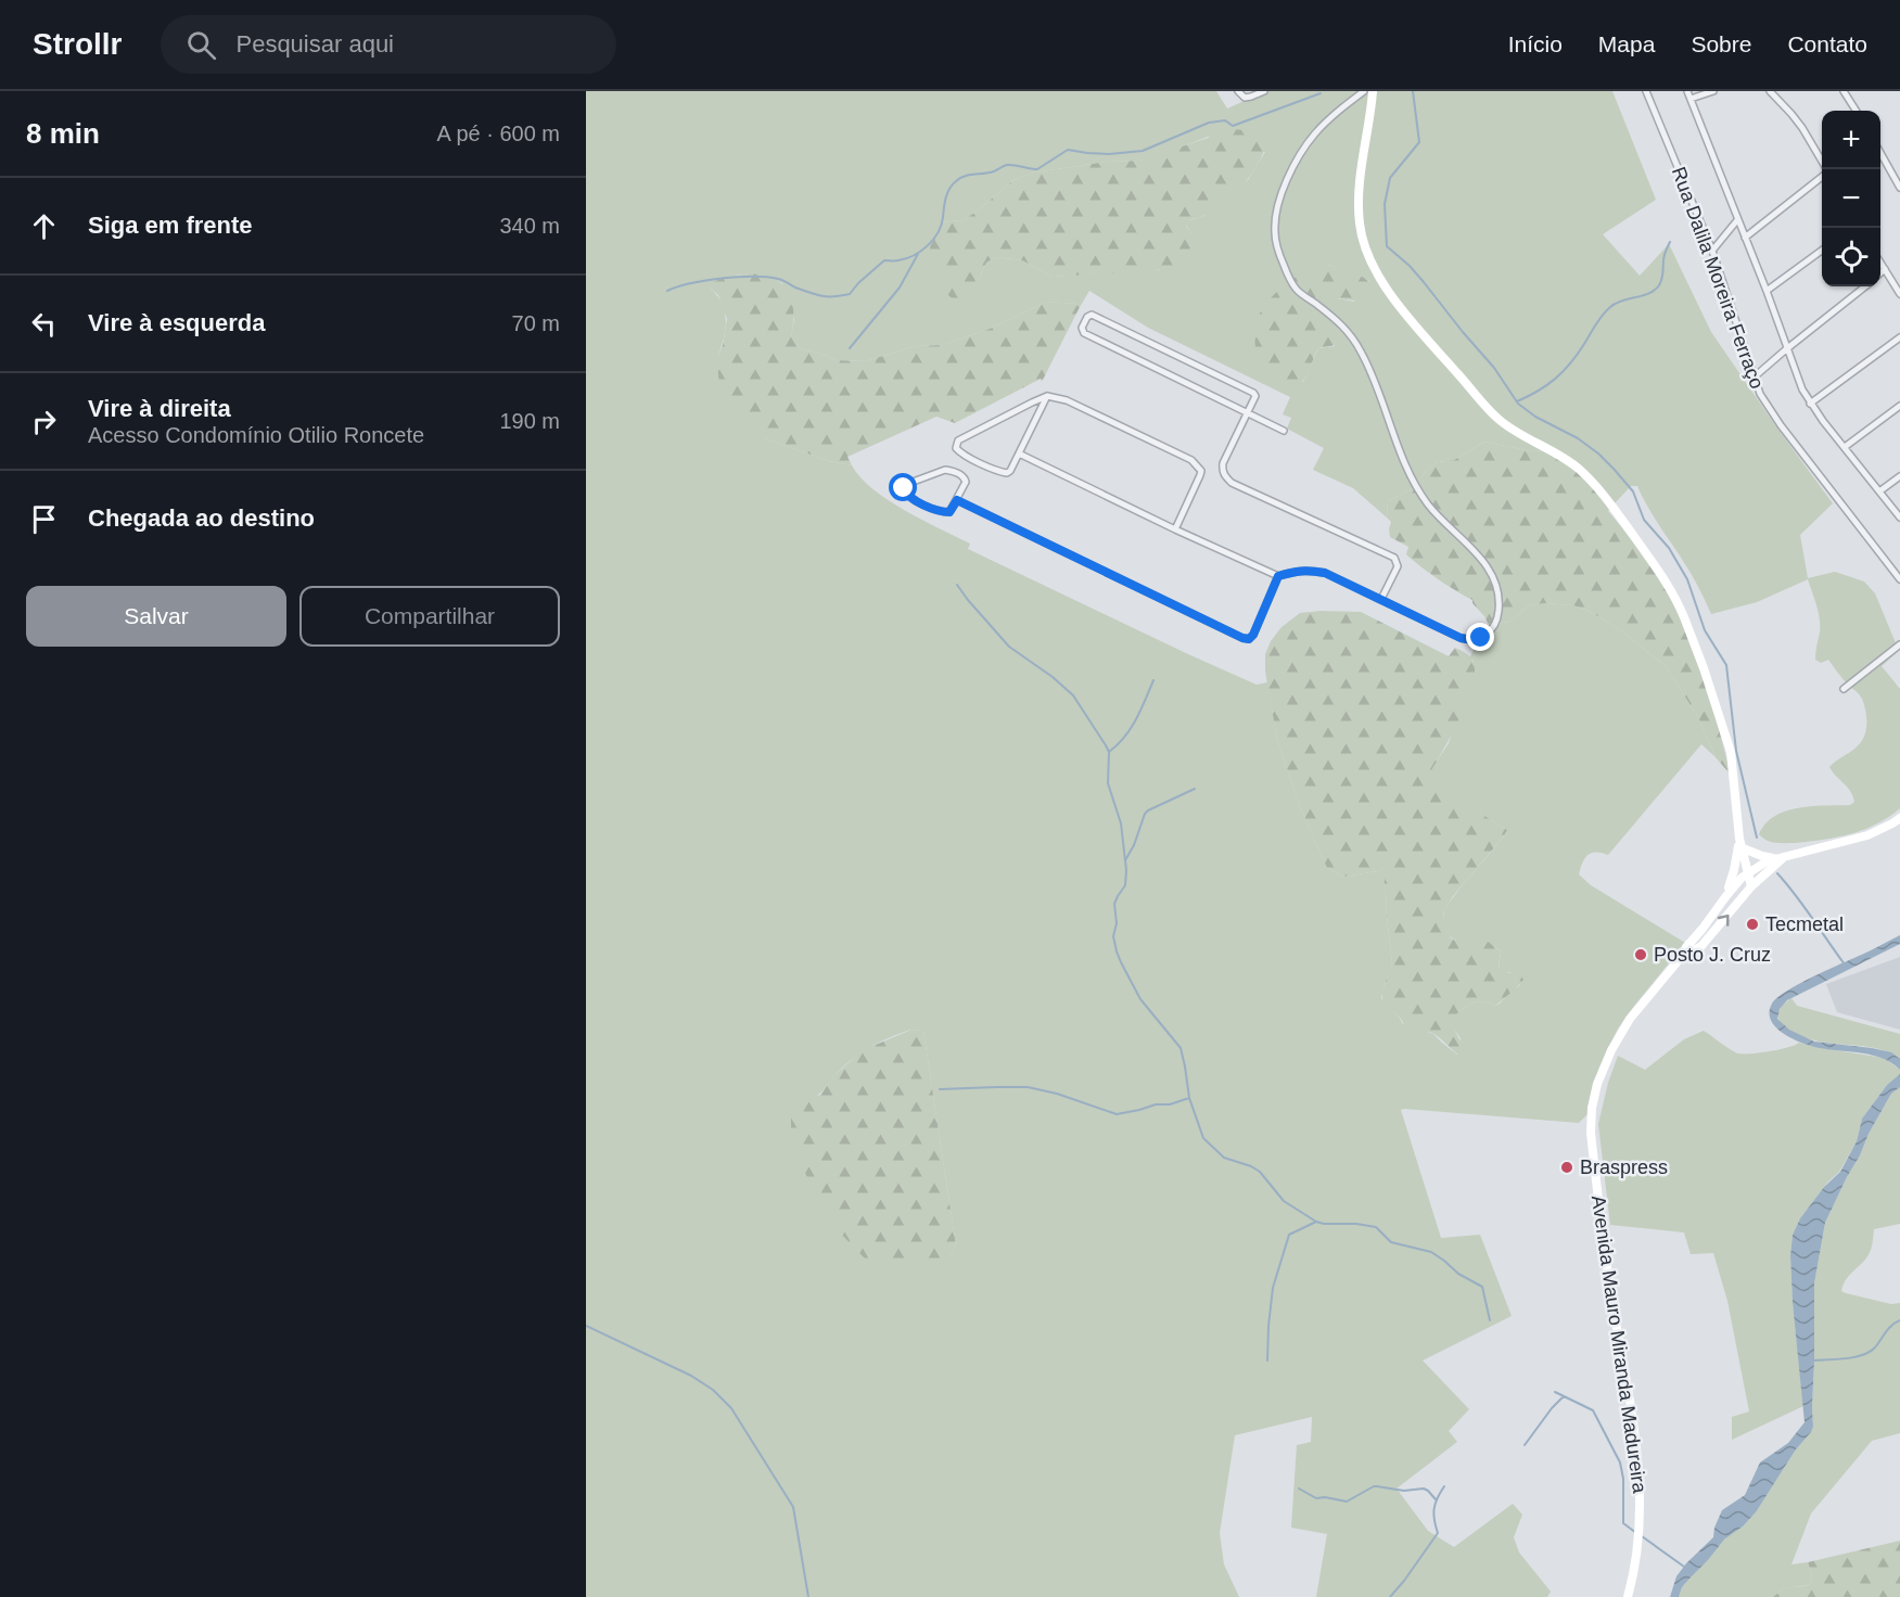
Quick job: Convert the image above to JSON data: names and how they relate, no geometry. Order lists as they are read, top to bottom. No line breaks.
{"streets":{"main road":["Avenida Mauro Miranda Madureira"],"street":["Rua Dalila Moreira Ferraço"]},"places":["Tecmetal","Posto J. Cruz","Braspress"],"page":{"header":"Strollr","search":"Pesquisar aqui","nav":["Início","Mapa","Sobre","Contato"],"heading":["8 min","A pé · 600 m"],"map_buttons":["+","−"],"list":[["Siga em frente","340 m"],["Vire à esquerda","70 m"],["Vire à direita","Acesso Condomínio Otilio Roncete","190 m"],"Chegada ao destino"],"buttons":["Salvar","Compartilhar"]}}
